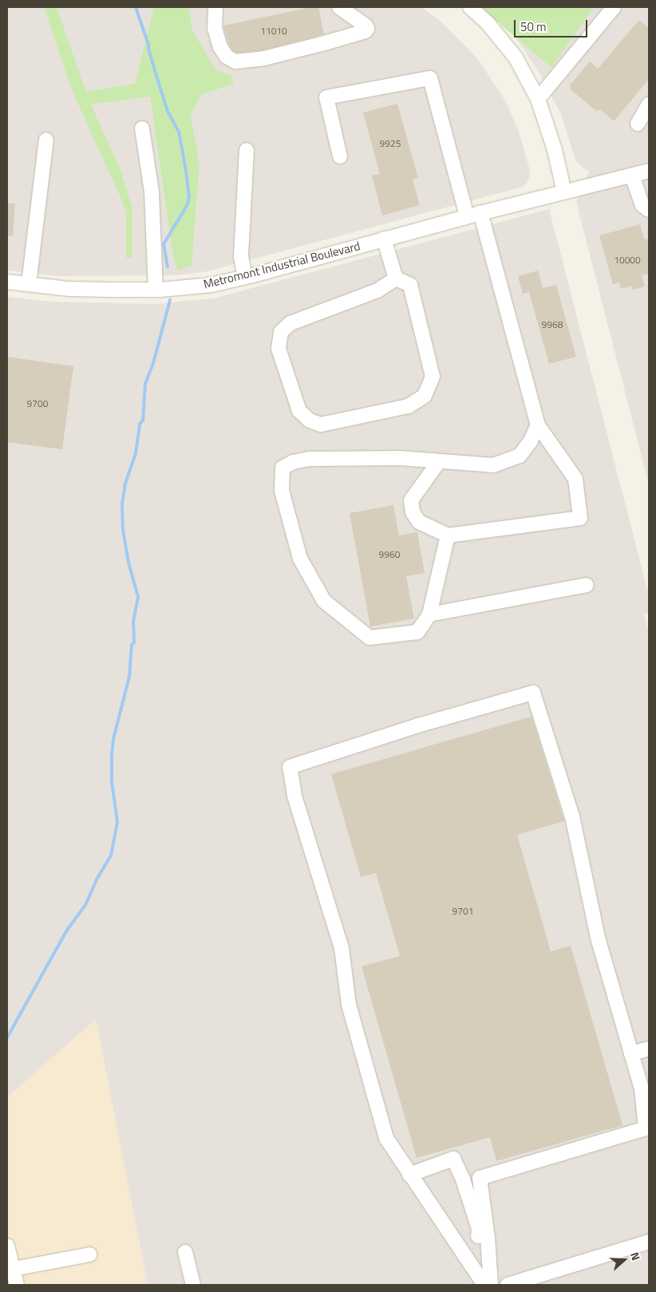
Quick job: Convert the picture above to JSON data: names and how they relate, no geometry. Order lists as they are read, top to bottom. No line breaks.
{"streets":{"street":["Metromont Industrial Boulevard"]},"house_numbers":["11010","9925","10000","9968","9700","9960","9701"],"scale_bar":"50 m","north":"right"}
